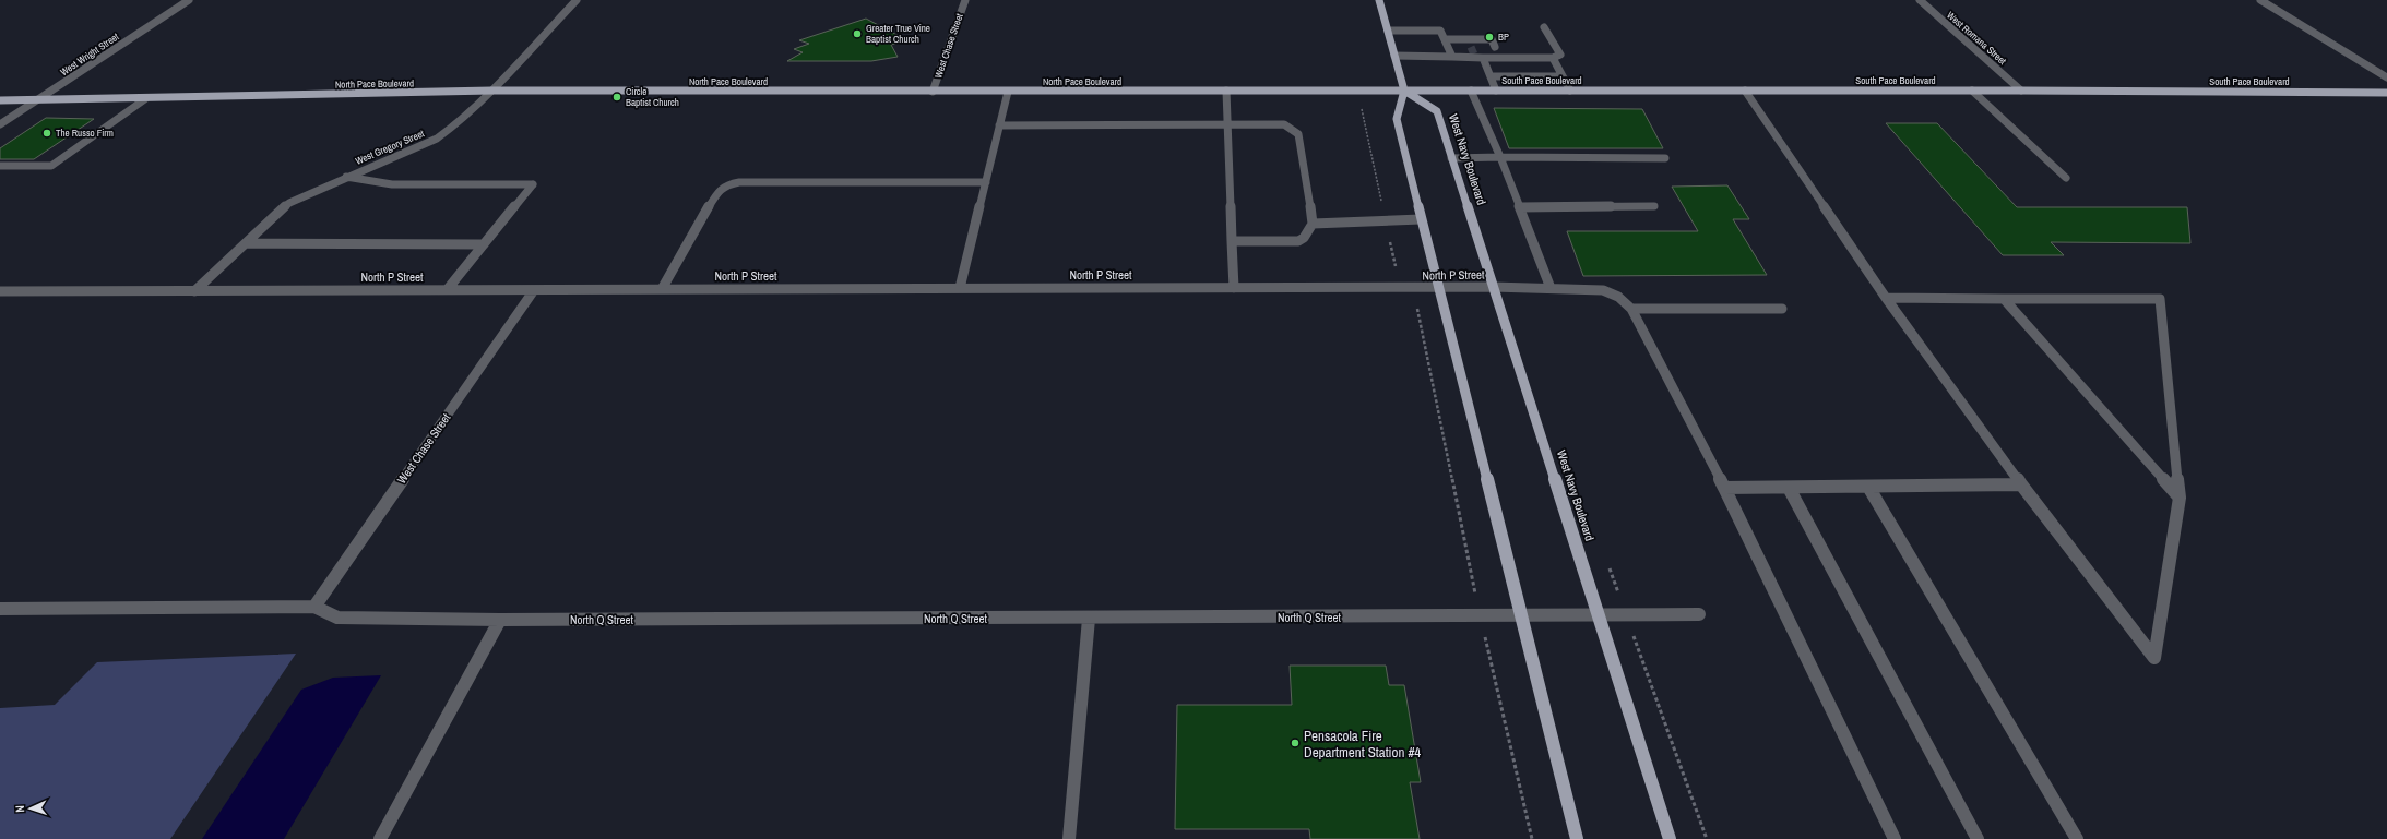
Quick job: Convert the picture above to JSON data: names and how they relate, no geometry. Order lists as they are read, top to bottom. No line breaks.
{"streets":{"main road":["South Pace Boulevard","North Pace Boulevard","West Navy Boulevard"],"street":["West Romana Street","West Chase Street","West Wright Street","West Gregory Street","North P Street","North Q Street"]},"crossings":[["West Romana Street","South Pace Boulevard"],["West Chase Street","North Pace Boulevard"],["West Chase Street","North P Street"],["West Chase Street","North Q Street"],["West Wright Street","North Pace Boulevard"],["South Pace Boulevard","North Pace Boulevard"],["South Pace Boulevard","West Navy Boulevard"],["North Pace Boulevard","West Gregory Street"],["North Pace Boulevard","West Navy Boulevard"],["West Gregory Street","North P Street"],["West Navy Boulevard","North P Street"],["West Navy Boulevard","North Q Street"]],"places":["Greater True Vine Baptist Church","BP","Circle Baptist Church","The Russo Firm","Pensacola Fire Department Station #4"],"north":"left"}
